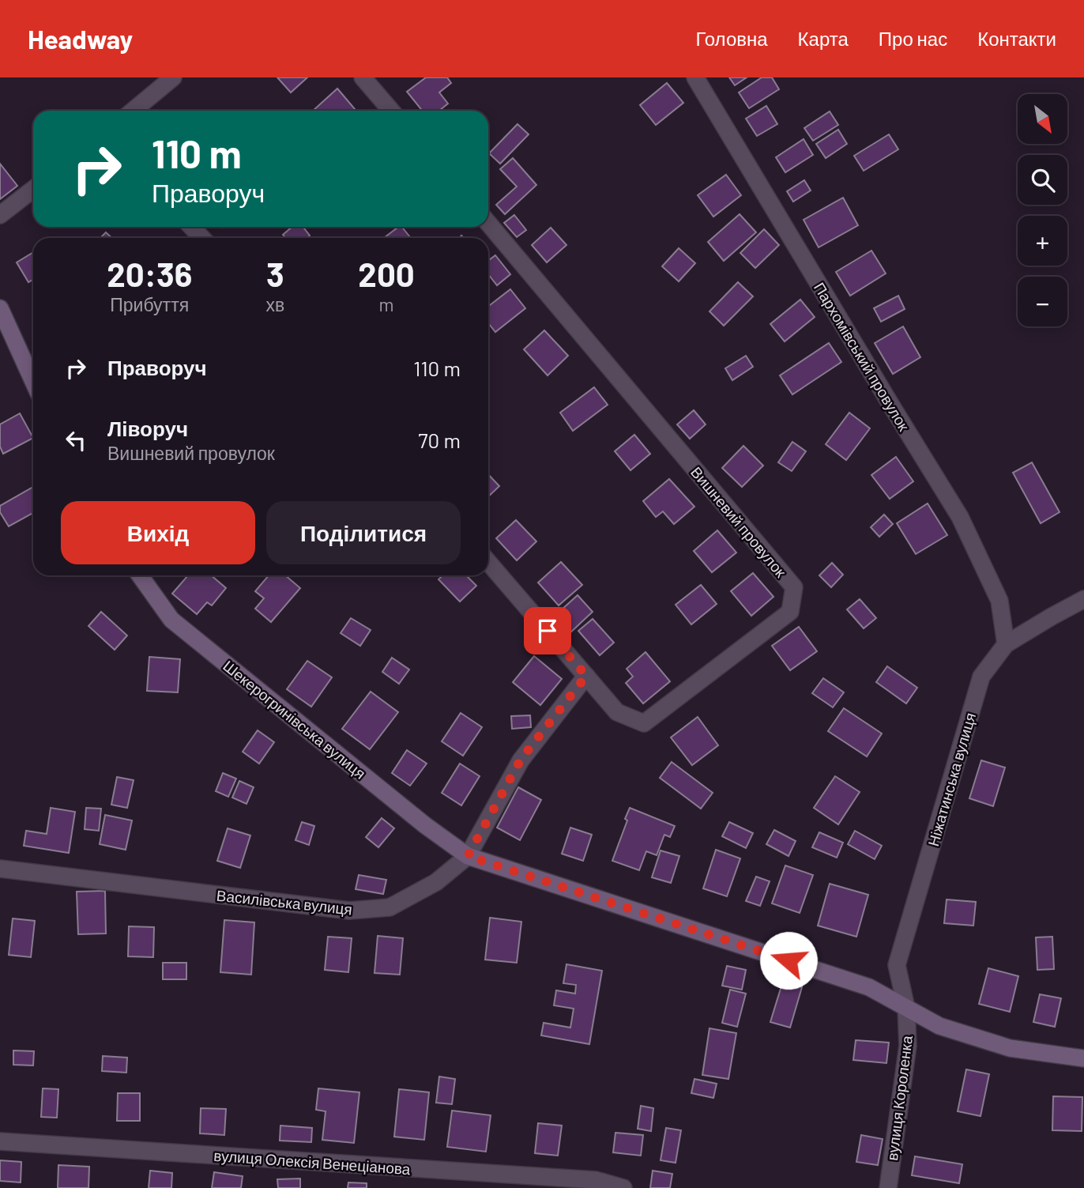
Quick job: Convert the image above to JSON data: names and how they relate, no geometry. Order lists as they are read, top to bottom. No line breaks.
{"streets":{"street":["Пархомівський провулок","Вишневий провулок","Шекерогринівська вулиця","Ніжатинська вулиця","Василівська вулиця","вулиця Короленка","вулиця Олексія Венеціанова"]},"crossings":[["Пархомівський провулок","Ніжатинська вулиця"],["Шекерогринівська вулиця","Василівська вулиця"],["Ніжатинська вулиця","вулиця Короленка"]],"north":"bottom right","page":{"header":"Headway","nav":["Головна","Карта","Про нас","Контакти"],"map_buttons":["+","−"],"turn":["110 m","Праворуч"],"eta":["20:36","Прибуття","3","хв","200","m"],"list":[{"name":"Праворуч","value":"110 m"},{"name":"Ліворуч","note":"Вишневий провулок","value":"70 m"}],"buttons":["Вихід","Поділитися"]}}
